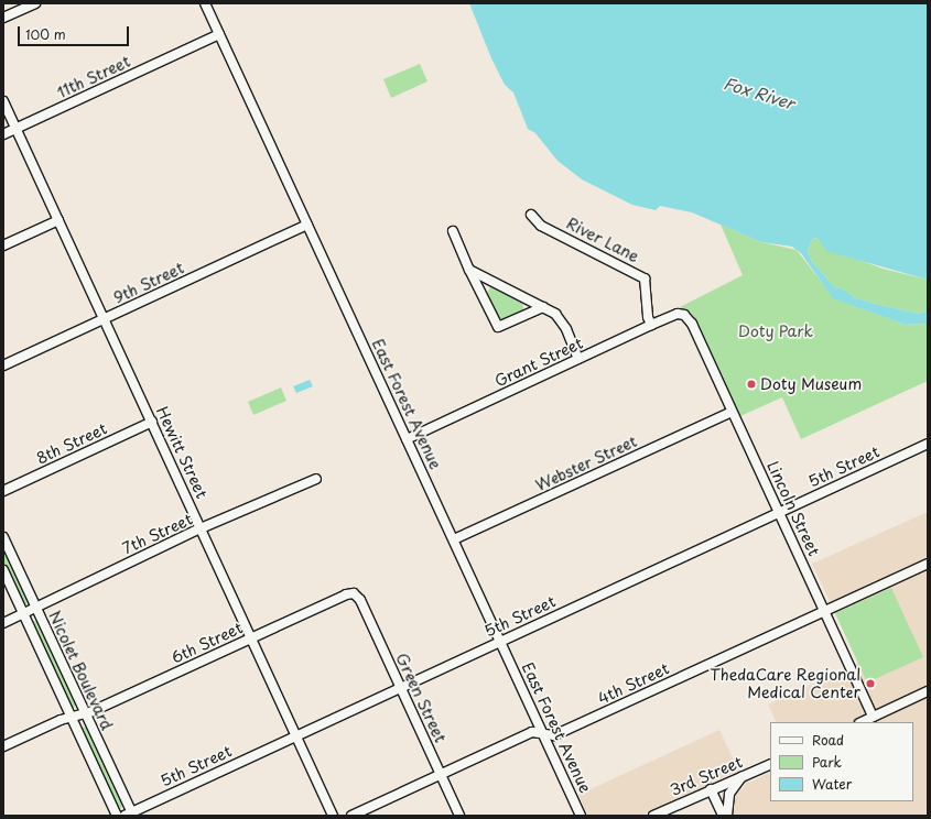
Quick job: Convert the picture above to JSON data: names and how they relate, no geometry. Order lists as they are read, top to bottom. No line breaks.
{"streets":{"street":["11th Street","River Lane","9th Street","Grant Street","East Forest Avenue","8th Street","Hewitt Street","Webster Street","5th Street","Lincoln Street","7th Street","6th Street","Nicolet Boulevard","4th Street","Green Street","3rd Street"]},"crossings":[["11th Street","East Forest Avenue"],["11th Street","Hewitt Street"],["River Lane","Grant Street"],["9th Street","East Forest Avenue"],["9th Street","Hewitt Street"],["Grant Street","East Forest Avenue"],["Grant Street","Lincoln Street"],["East Forest Avenue","Webster Street"],["East Forest Avenue","5th Street"],["East Forest Avenue","4th Street"],["8th Street","Hewitt Street"],["Hewitt Street","5th Street"],["Hewitt Street","7th Street"],["Hewitt Street","6th Street"],["Webster Street","Lincoln Street"],["5th Street","Lincoln Street"],["5th Street","Nicolet Boulevard"],["5th Street","Green Street"],["Lincoln Street","4th Street"],["7th Street","Nicolet Boulevard"],["6th Street","Nicolet Boulevard"],["6th Street","Green Street"],["4th Street","Green Street"]],"water":["Fox River"],"parks":["Doty Park"],"places":["Doty Museum","ThedaCare Regional Medical Center"],"legend":["Road","Park","Water"],"scale_bar":"100 m"}
